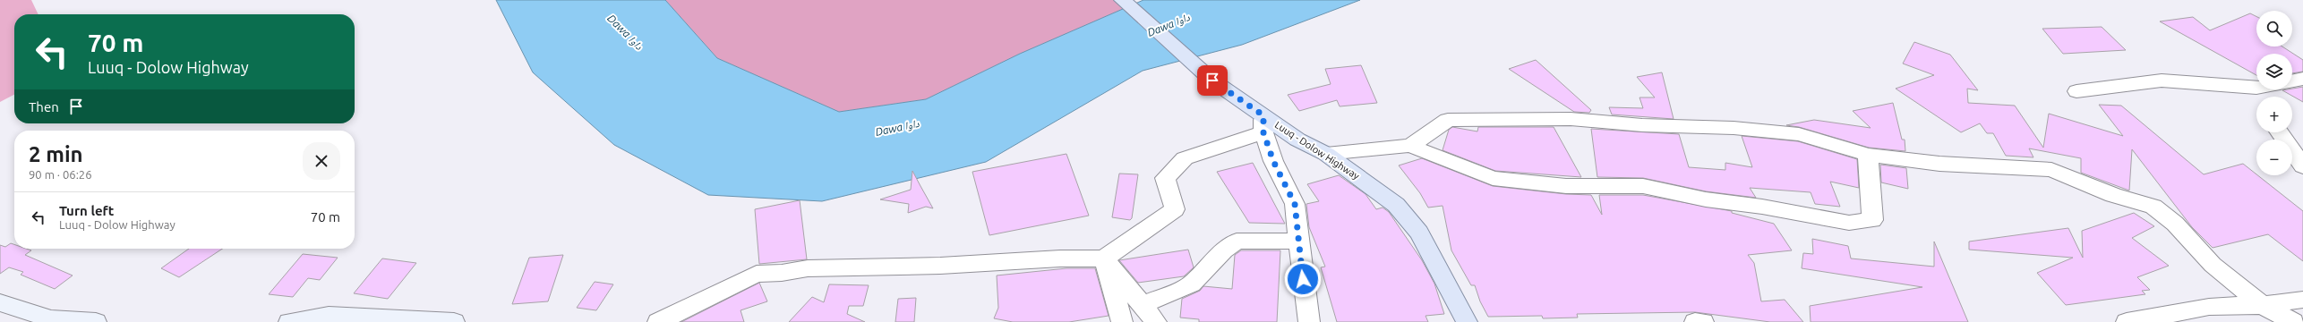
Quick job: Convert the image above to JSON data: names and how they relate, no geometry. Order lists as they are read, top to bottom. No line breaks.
{"streets":{"main road":["Luuq - Dolow Highway"]},"water":["Dawa داوا"],"page":{"map_buttons":["+","−"],"turn":["70 m","Luuq - Dolow Highway"],"then":"Then","heading":["2 min","90 m · 06:26"],"list":[{"name":"Turn left","note":"Luuq - Dolow Highway","value":"70 m"}]}}
